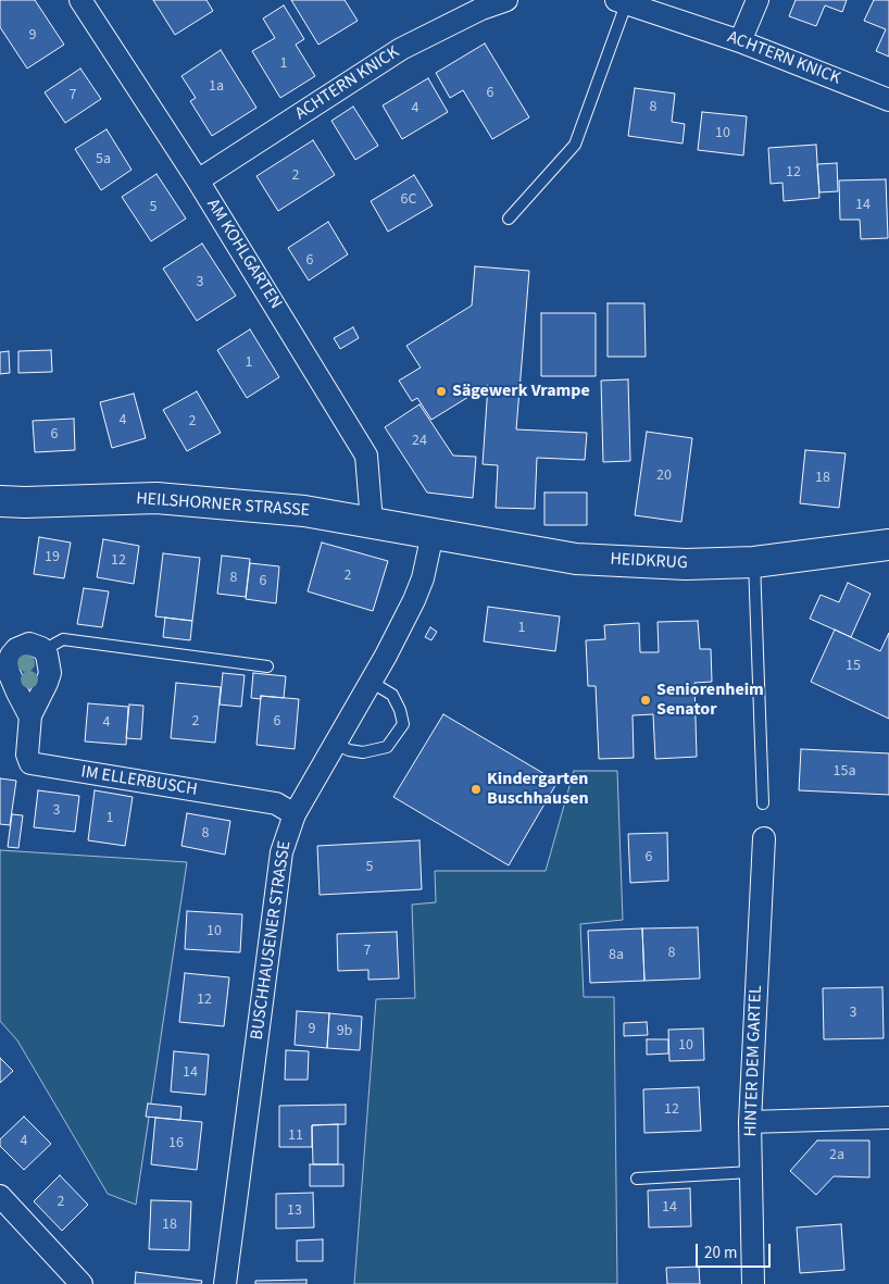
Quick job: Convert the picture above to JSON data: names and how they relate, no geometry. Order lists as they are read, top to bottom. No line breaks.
{"streets":{"main road":["HEILSHORNER STRASSE","HEIDKRUG"],"street":["ACHTERN KNICK","AM KOHLGARTEN","IM ELLERBUSCH","BUSCHHAUSENER STRASSE","HINTER DEM GARTEL"]},"crossings":[["ACHTERN KNICK","AM KOHLGARTEN"],["AM KOHLGARTEN","HEILSHORNER STRASSE"],["HEILSHORNER STRASSE","HEIDKRUG"],["HEILSHORNER STRASSE","BUSCHHAUSENER STRASSE"],["HEIDKRUG","BUSCHHAUSENER STRASSE"],["IM ELLERBUSCH","BUSCHHAUSENER STRASSE"]],"places":["Sägewerk Vrampe","Seniorenheim Senator","Kindergarten Buschhausen"],"house_numbers":["9","1","1a","6","7","8","4","10","5a","12","2","6C","14","5","6","3","1","4","2","6","24","20","18","19","12","2","8","6","1","15","2","6","4","15a","3","1","8","6","5","10","7","8","8a","12","3","9","9b","10","14","12","11","4","16","2a","2","14","13","18"],"scale_bar":"20 m"}
